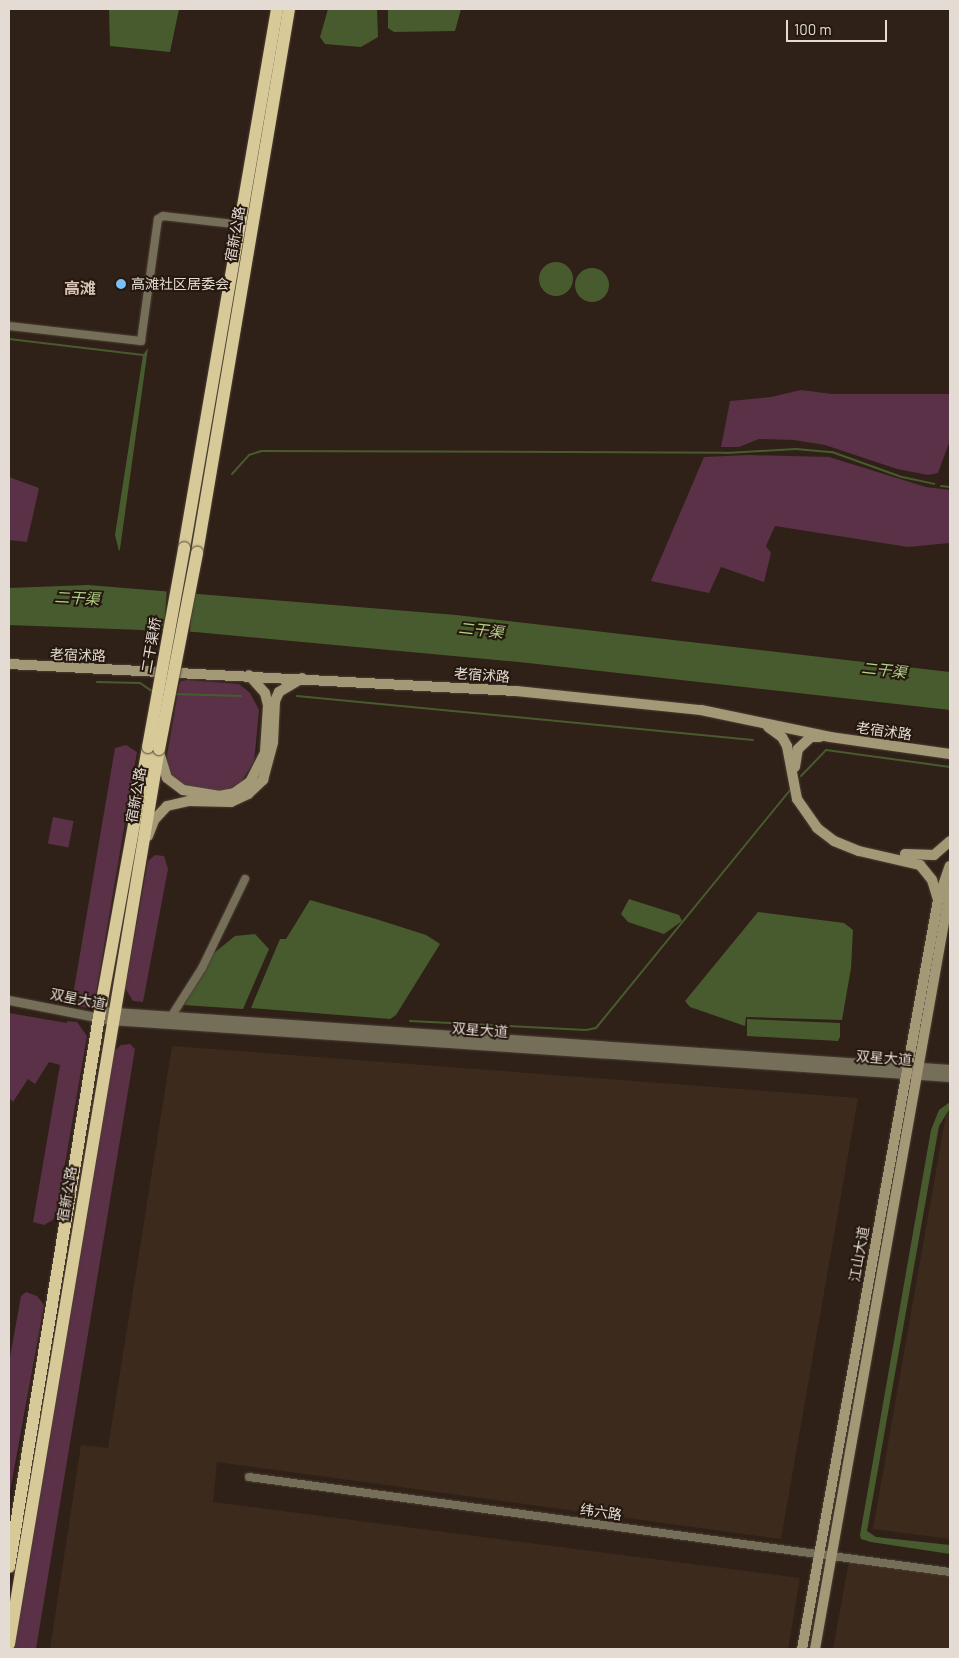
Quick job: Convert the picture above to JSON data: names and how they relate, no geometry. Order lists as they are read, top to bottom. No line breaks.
{"streets":{"highway":["宿新公路","二干渠桥"],"main road":["老宿沭路","江山大道"],"street":["双星大道","纬六路"]},"crossings":[["宿新公路","二干渠桥"],["宿新公路","双星大道"],["双星大道","江山大道"],["江山大道","纬六路"]],"districts":["高滩"],"water":["二干渠"],"places":["高滩社区居委会"],"scale_bar":"100 m"}
